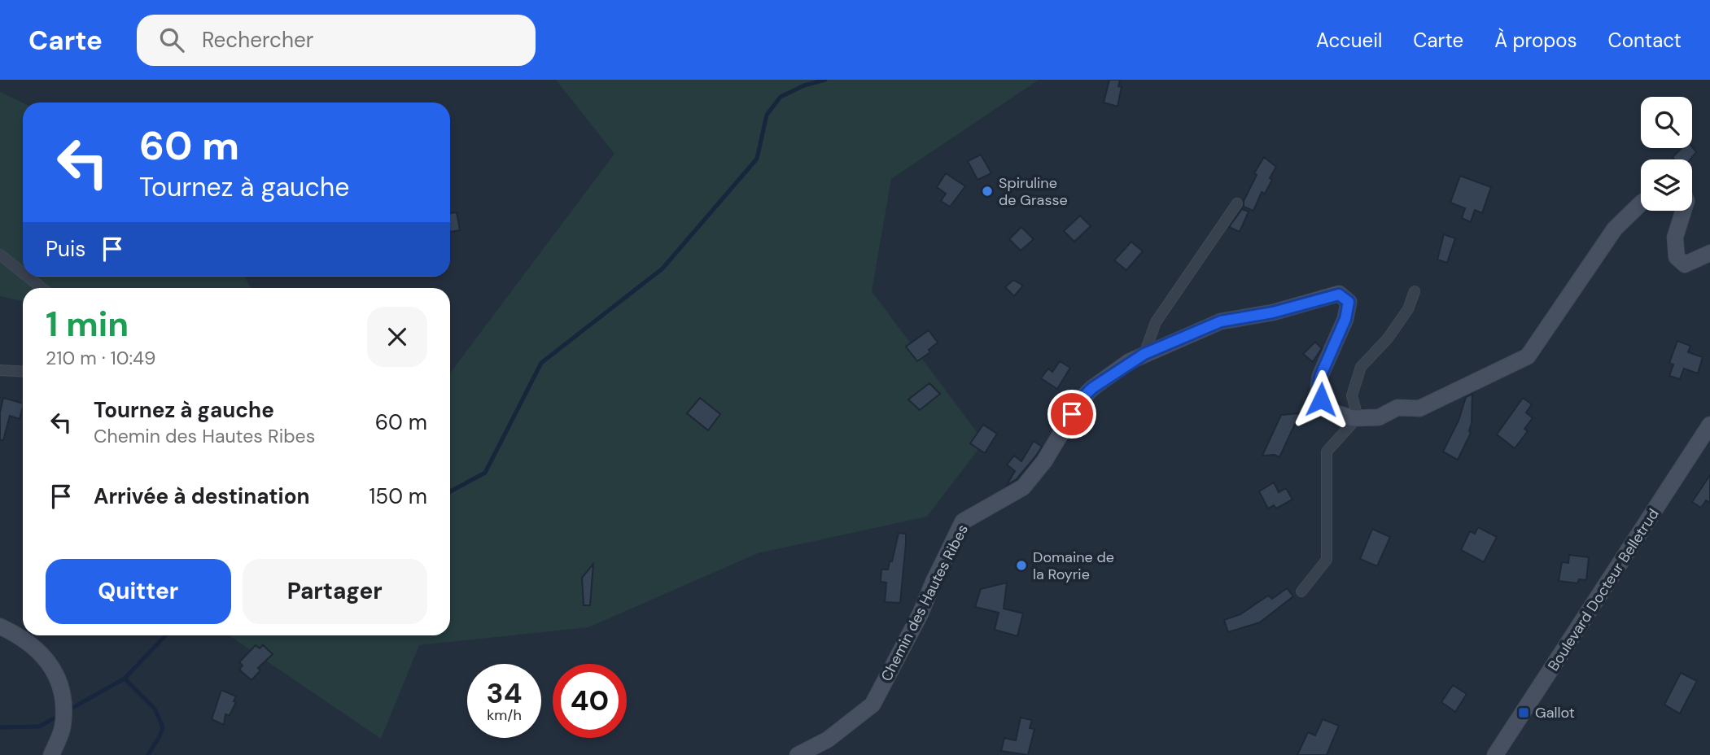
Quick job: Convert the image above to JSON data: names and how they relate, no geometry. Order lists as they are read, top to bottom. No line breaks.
{"streets":{"street":["Boulevard Docteur Belletrud","Chemin des Hautes Ribes"]},"places":{"other":["Spiruline de Grasse","Domaine de la Royrie"],"transit":["Gallot"]},"page":{"header":"Carte","search":"Rechercher","nav":["Accueil","Carte","À propos","Contact"],"turn":["60 m","Tournez à gauche"],"then":"Puis","heading":["1 min","210 m · 10:49"],"list":[{"name":"Tournez à gauche","note":"Chemin des Hautes Ribes","value":"60 m"},{"name":"Arrivée à destination","value":"150 m"}],"buttons":["Quitter","Partager"],"speed":"34 km/h","limit":"40"}}
